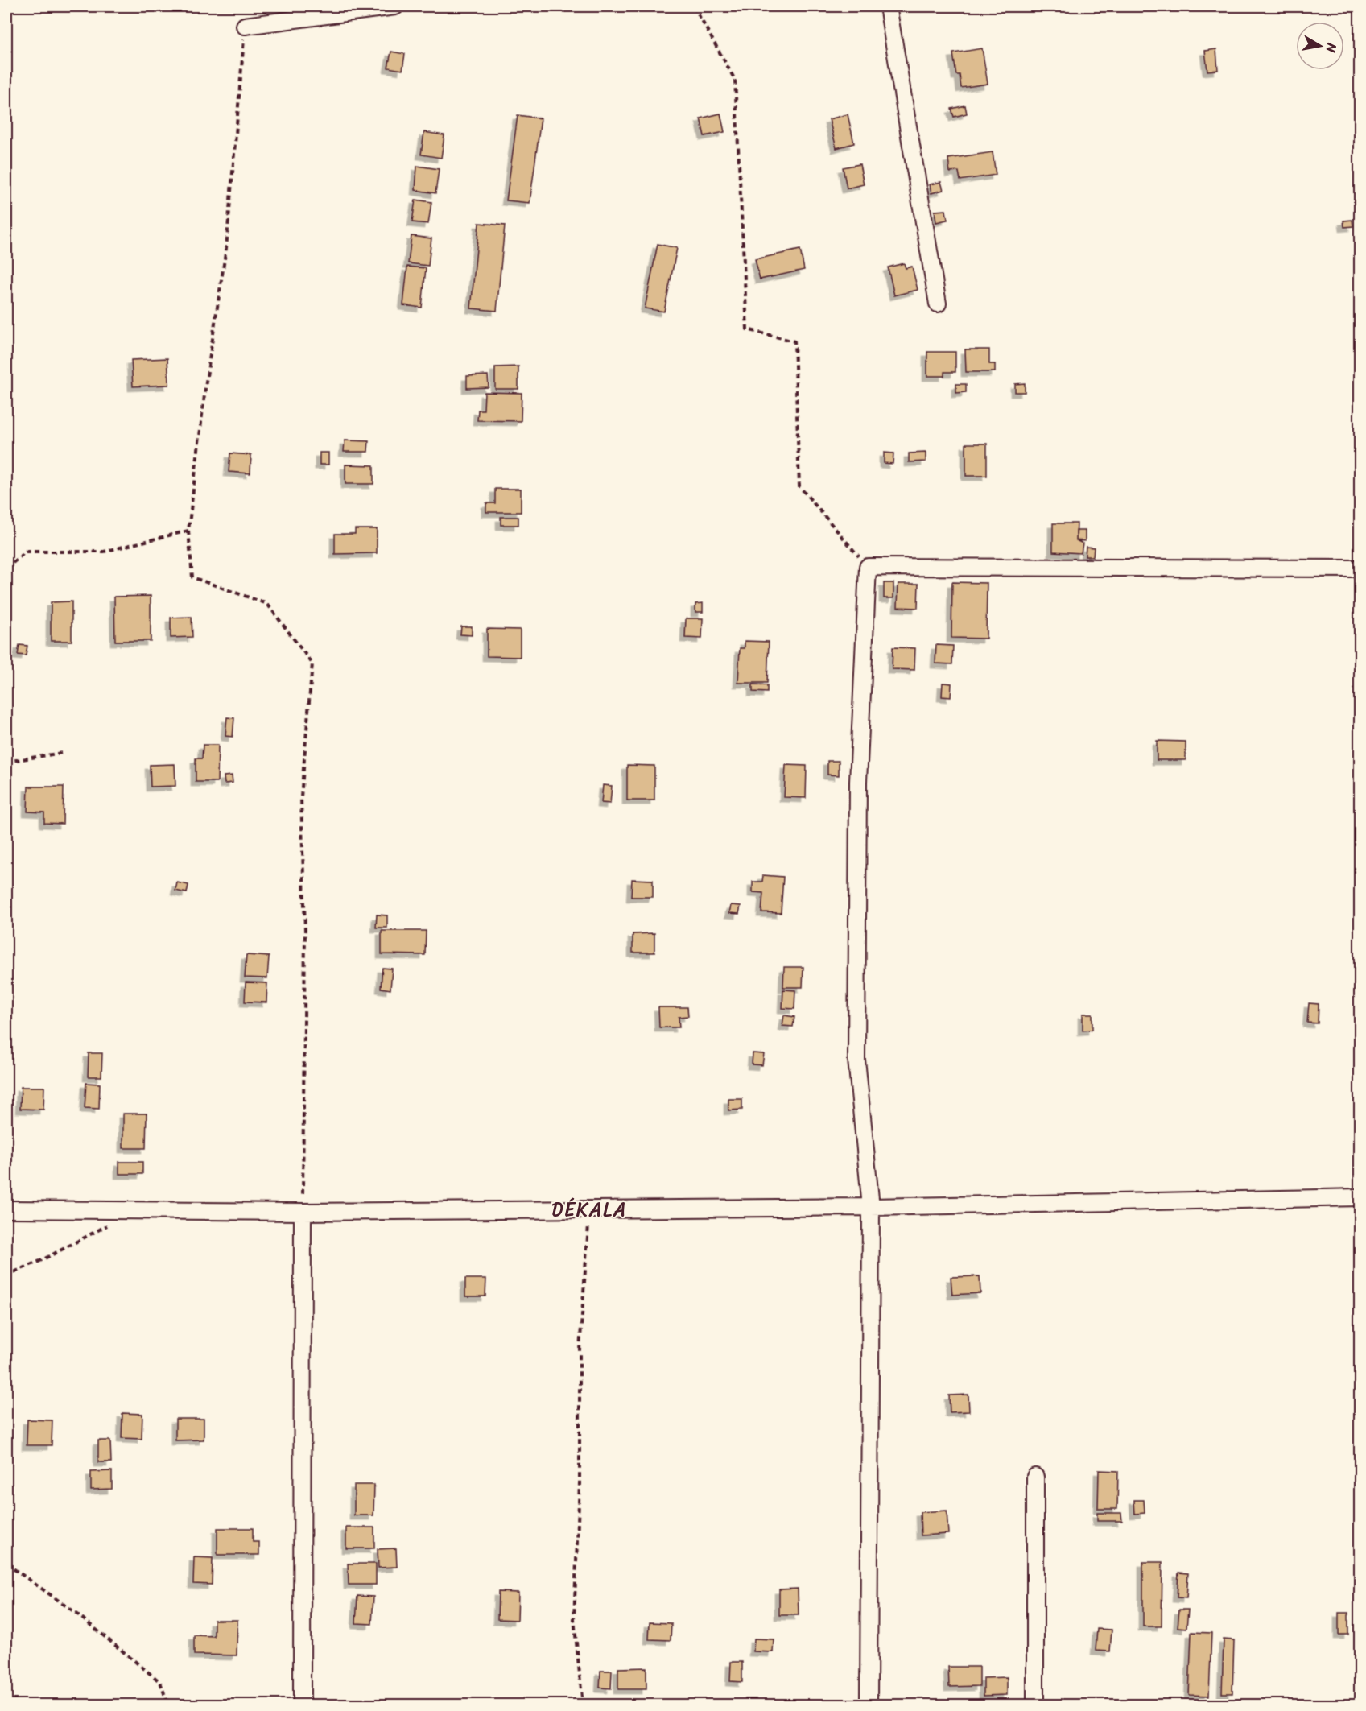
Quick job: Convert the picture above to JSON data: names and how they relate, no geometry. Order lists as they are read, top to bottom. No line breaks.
{"districts":["DÉKALA"],"north":"right"}
